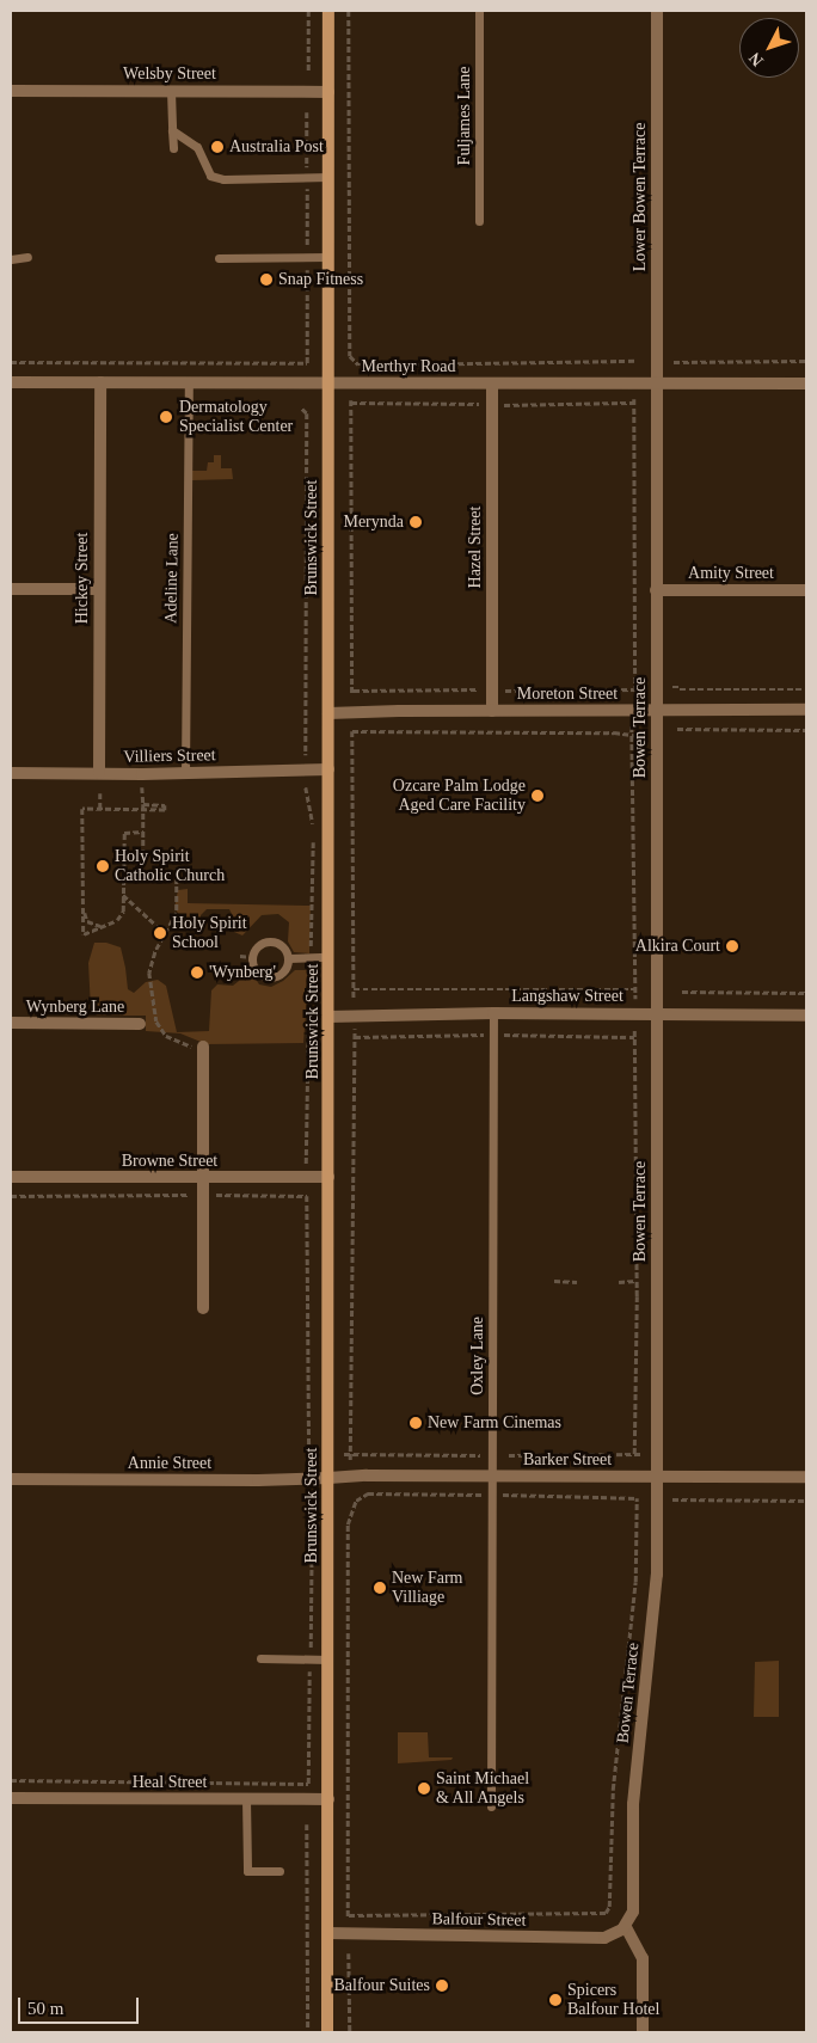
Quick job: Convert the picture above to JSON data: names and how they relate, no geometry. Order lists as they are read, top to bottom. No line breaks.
{"streets":{"main road":["Brunswick Street"],"street":["Welsby Street","Lower Bowen Terrace","Merthyr Road","Hazel Street","Amity Street","Hickey Street","Moreton Street","Bowen Terrace","Villiers Street","Langshaw Street","Wynberg Lane","Browne Street","Barker Street","Annie Street","Heal Street","Balfour Street"],"lane":["Fuljames Lane","Adeline Lane","Oxley Lane"]},"crossings":[["Welsby Street","Brunswick Street"],["Lower Bowen Terrace","Merthyr Road"],["Lower Bowen Terrace","Bowen Terrace"],["Merthyr Road","Brunswick Street"],["Merthyr Road","Hazel Street"],["Merthyr Road","Hickey Street"],["Merthyr Road","Adeline Lane"],["Merthyr Road","Bowen Terrace"],["Brunswick Street","Moreton Street"],["Brunswick Street","Villiers Street"],["Brunswick Street","Langshaw Street"],["Brunswick Street","Browne Street"],["Brunswick Street","Barker Street"],["Brunswick Street","Annie Street"],["Brunswick Street","Heal Street"],["Brunswick Street","Balfour Street"],["Hazel Street","Moreton Street"],["Amity Street","Bowen Terrace"],["Hickey Street","Villiers Street"],["Adeline Lane","Villiers Street"],["Moreton Street","Bowen Terrace"],["Bowen Terrace","Langshaw Street"],["Bowen Terrace","Barker Street"],["Bowen Terrace","Balfour Street"],["Langshaw Street","Oxley Lane"],["Oxley Lane","Barker Street"],["Barker Street","Annie Street"]],"places":["Australia Post","Snap Fitness","Dermatology Specialist Center","Merynda","Ozcare Palm Lodge Aged Care Facility","Holy Spirit Catholic Church","Holy Spirit School","Alkira Court","'Wynberg'","New Farm Cinemas","New Farm Villiage","Saint Michael & All Angels","Balfour Suites","Spicers Balfour Hotel"],"scale_bar":"50 m","north":"bottom left"}
